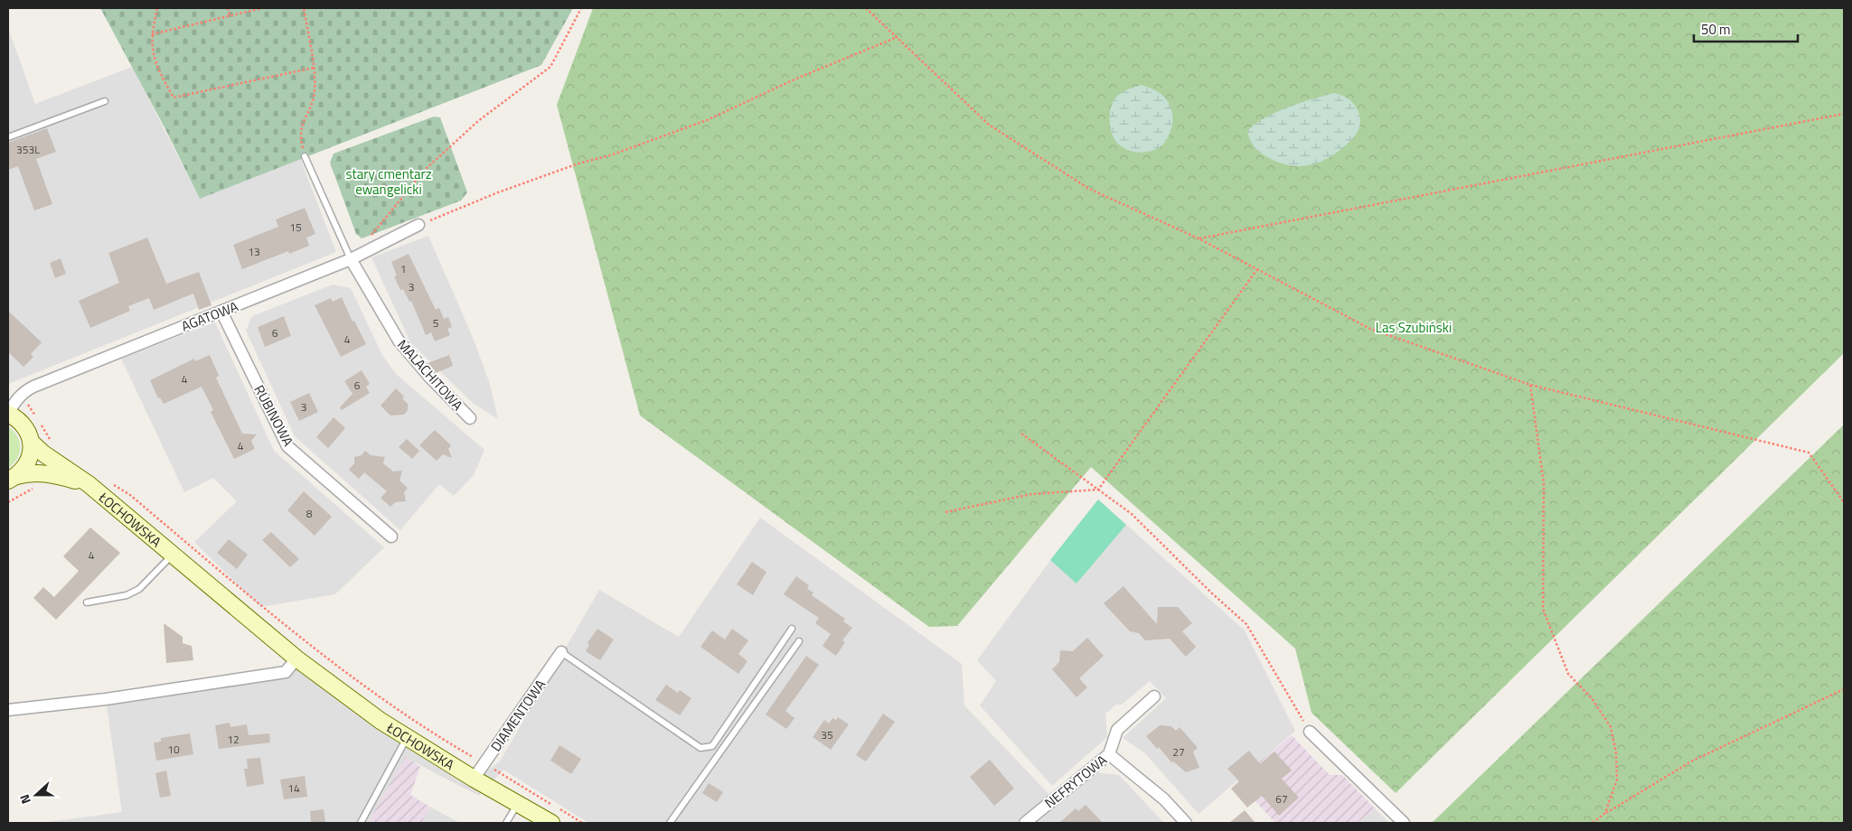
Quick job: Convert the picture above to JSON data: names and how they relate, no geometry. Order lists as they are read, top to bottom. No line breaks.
{"streets":{"main road":["ŁOCHOWSKA"],"street":["AGATOWA","MALACHITOWA","RUBINOWA","DIAMENTOWA","NEFRYTOWA"]},"crossings":[["AGATOWA","MALACHITOWA"],["AGATOWA","RUBINOWA"],["AGATOWA","ŁOCHOWSKA"],["ŁOCHOWSKA","DIAMENTOWA"]],"parks":["stary cmentarz ewangelicki","Las Szubiński"],"house_numbers":["353L","15","13","1","3","5","6","4","4","6","3","4","8","4","35","12","10","27","14","67"],"scale_bar":"50 m","north":"left"}
